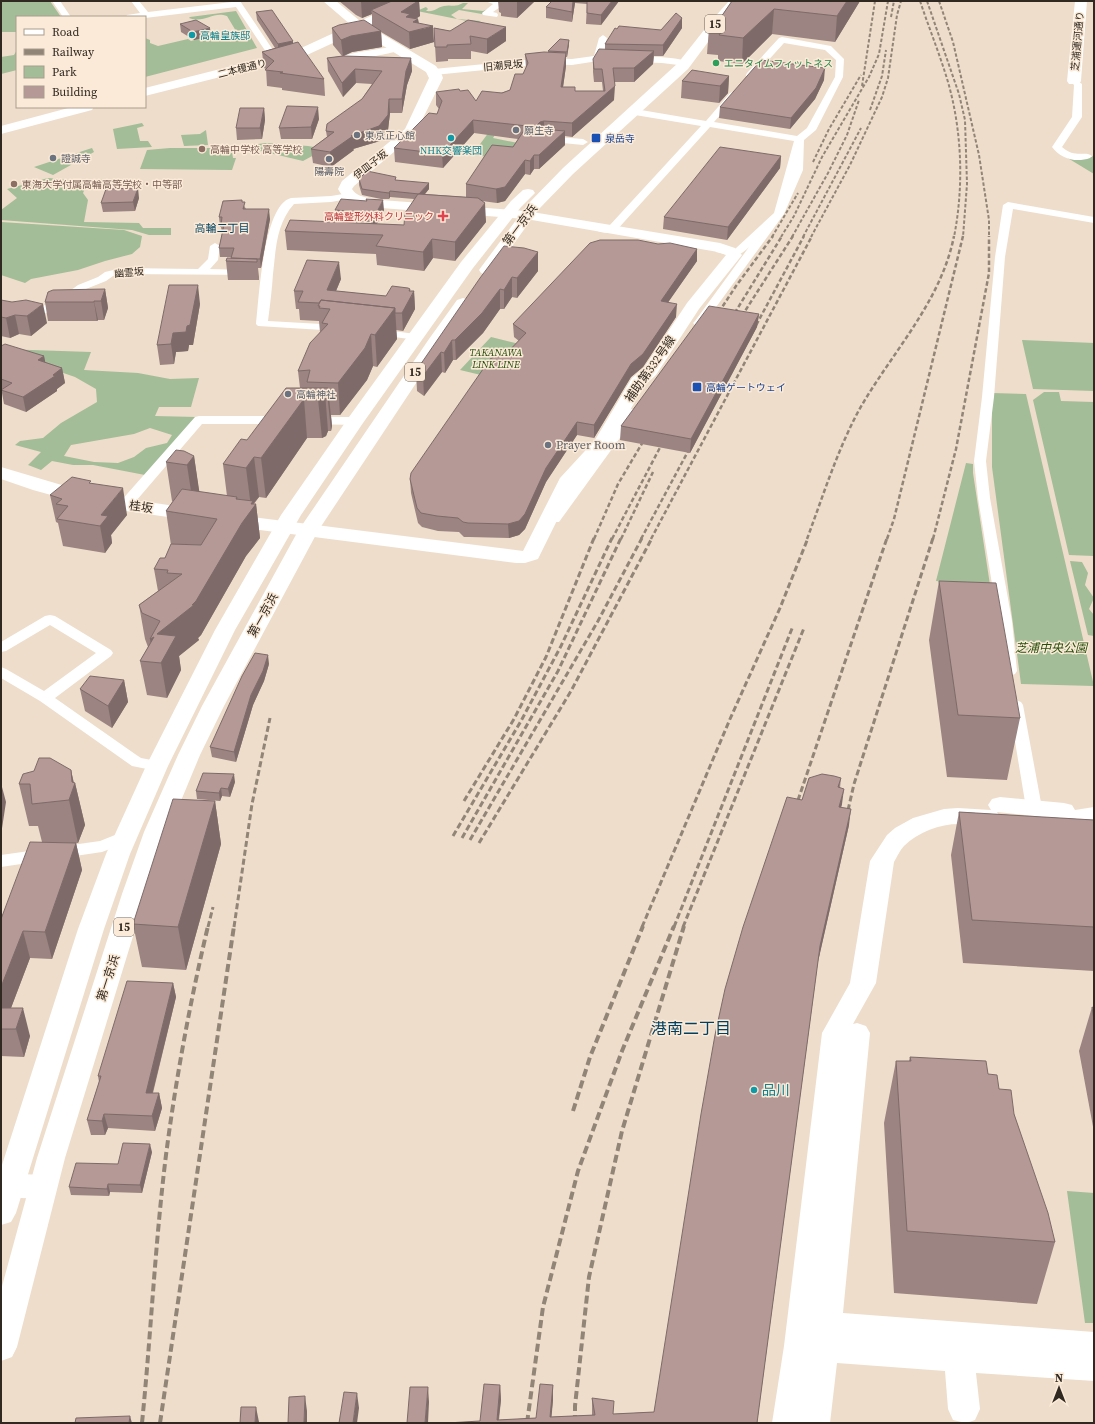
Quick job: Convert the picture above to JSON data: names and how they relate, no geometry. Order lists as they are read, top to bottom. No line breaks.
{"streets":{"main road":["15","芝浦運河通り","二本榎通り","伊皿子坂","第一京浜","補助第332号線","桂坂"],"street":["旧潮見坂","幽霊坂"]},"crossings":[["旧潮見坂","伊皿子坂"],["旧潮見坂","第一京浜"],["伊皿子坂","第一京浜"],["伊皿子坂","補助第332号線"],["第一京浜","補助第332号線"],["第一京浜","桂坂"],["補助第332号線","桂坂"]],"districts":["高輪二丁目","港南二丁目"],"parks":["TAKANAWA LINK LINE","芝浦中央公園"],"places":{"other":["高輪皇族邸","エニタイムフィットネス","願生寺","東京正心館","NHK交響楽団","高輪中学校 高等学校","證誠寺","陽壽院","東海大学付属高輪高等学校・中等部","高輪神社","Prayer Room","品川"],"transit":["泉岳寺","高輪ゲートウェイ"],"health":["高輪整形外科クリニック"]},"legend":["Road","Railway","Park","Building"],"north":"top"}
